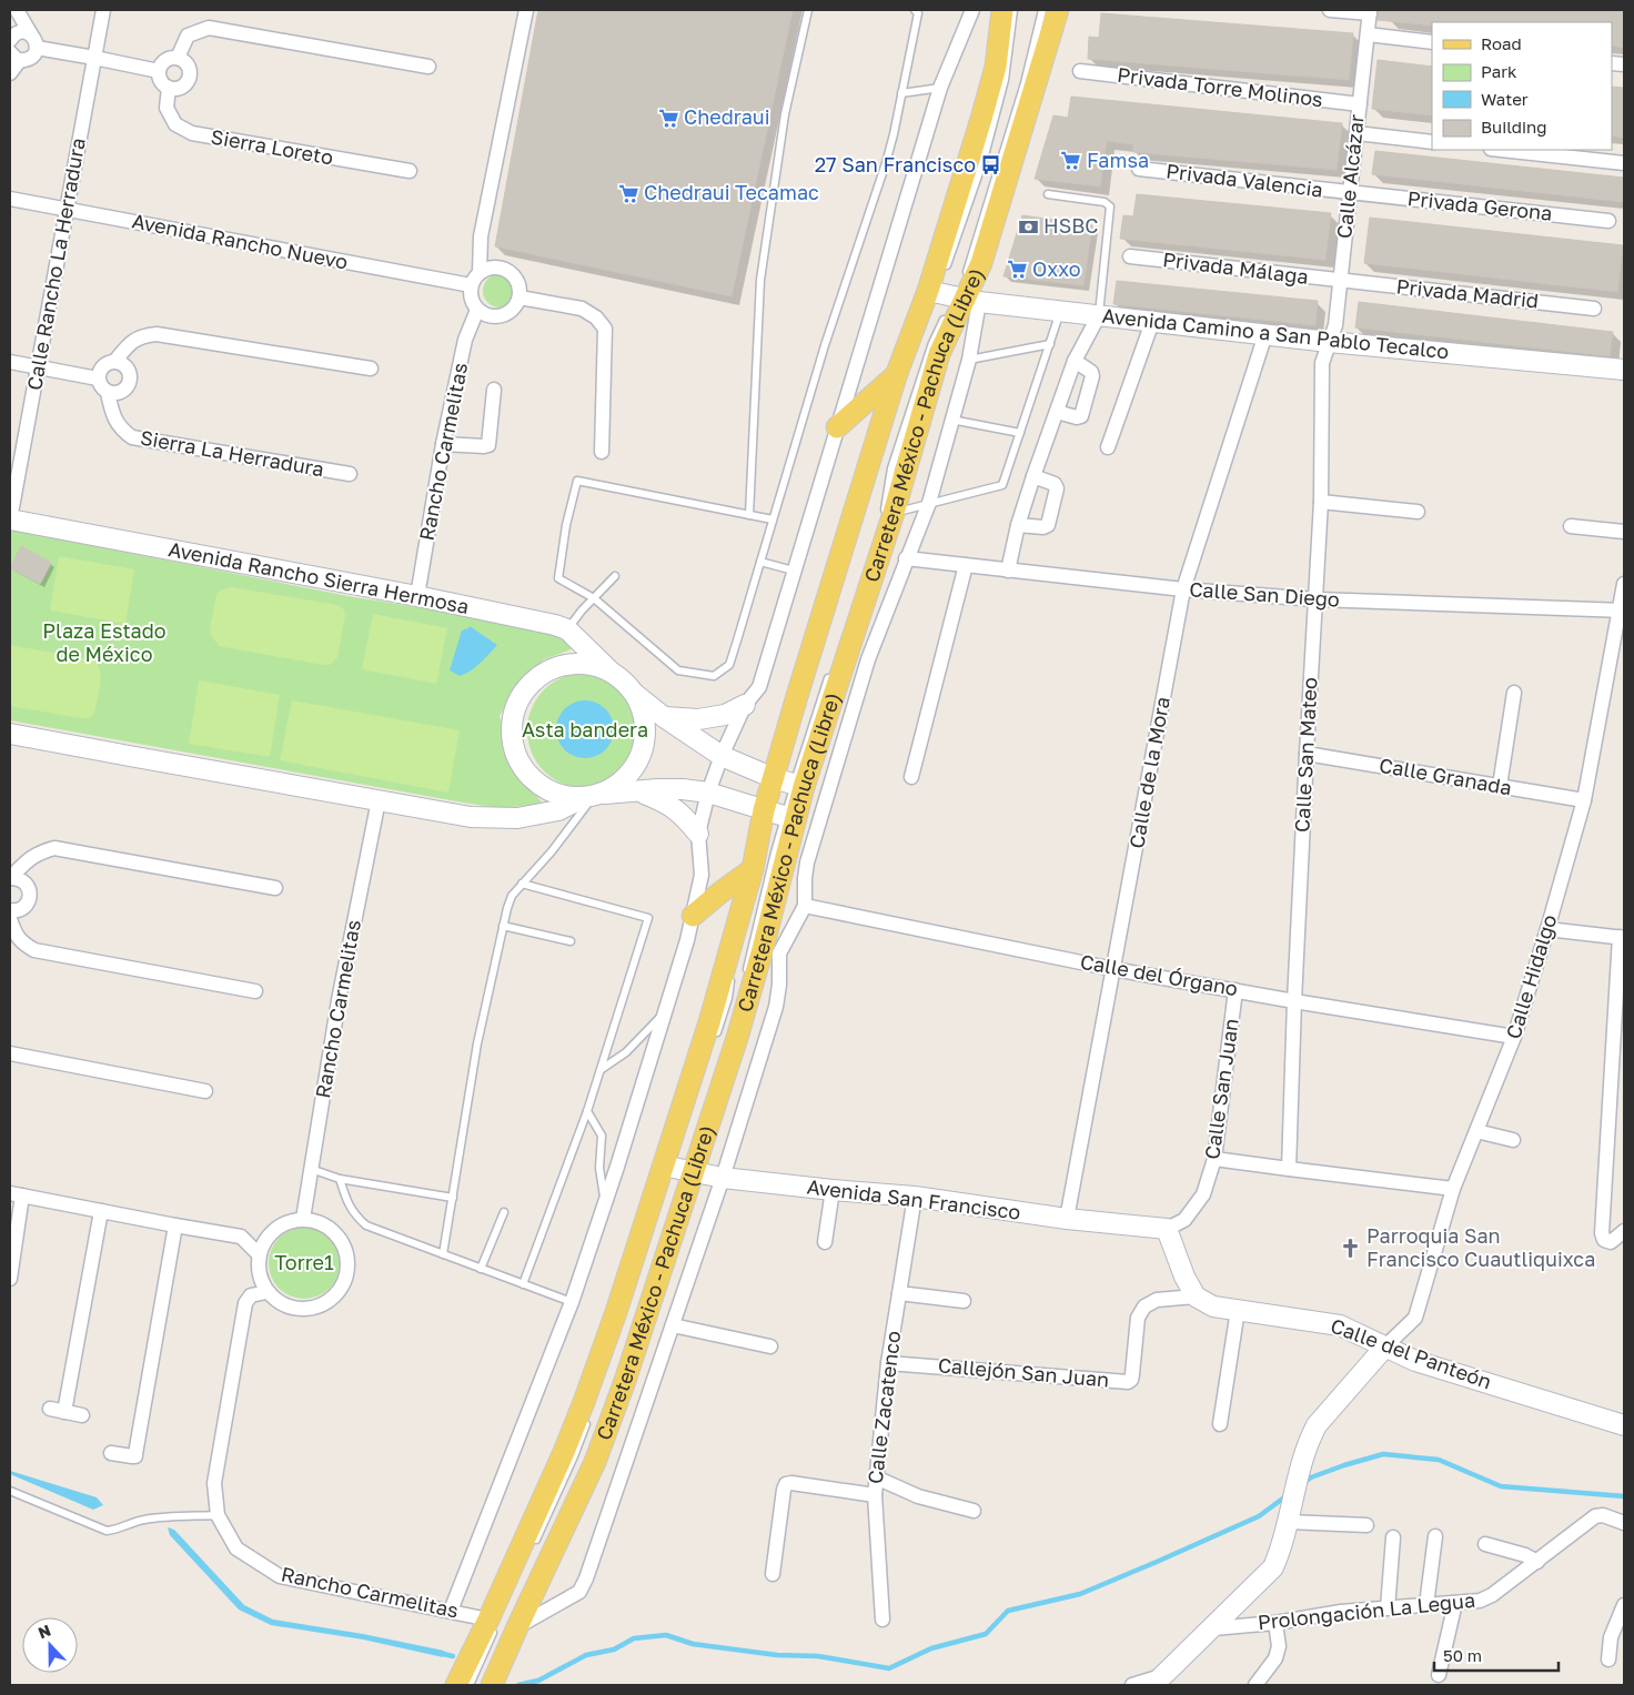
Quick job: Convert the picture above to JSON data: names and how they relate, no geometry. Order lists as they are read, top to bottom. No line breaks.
{"streets":{"main road":["Carretera México - Pachuca (Libre)"],"street":["Privada Torre Molinos","Sierra Loreto","Calle Alcázar","Privada Valencia","Privada Gerona","Avenida Rancho Nuevo","Calle Rancho La Herradura","Privada Málaga","Privada Madrid","Avenida Camino a San Pablo Tecalco","Rancho Carmelitas","Sierra La Herradura","Avenida Rancho Sierra Hermosa","Calle San Diego","Calle San Mateo","Calle de la Mora","Calle Granada","Calle del Órgano","Calle Hidalgo","Calle San Juan","Avenida San Francisco","Calle del Panteón","Callejón San Juan","Calle Zacatenco","Prolongación La Legua"]},"crossings":[["Privada Torre Molinos","Calle Alcázar"],["Calle Alcázar","Privada Valencia"],["Calle Alcázar","Privada Gerona"],["Calle Alcázar","Privada Málaga"],["Calle Alcázar","Privada Madrid"],["Calle Alcázar","Avenida Camino a San Pablo Tecalco"],["Calle Alcázar","Calle San Mateo"],["Privada Valencia","Privada Gerona"],["Avenida Rancho Nuevo","Calle Rancho La Herradura"],["Avenida Rancho Nuevo","Rancho Carmelitas"],["Calle Rancho La Herradura","Avenida Rancho Sierra Hermosa"],["Privada Málaga","Privada Madrid"],["Avenida Camino a San Pablo Tecalco","Carretera México - Pachuca (Libre)"],["Avenida Camino a San Pablo Tecalco","Calle San Mateo"],["Avenida Camino a San Pablo Tecalco","Calle de la Mora"],["Carretera México - Pachuca (Libre)","Rancho Carmelitas"],["Carretera México - Pachuca (Libre)","Avenida San Francisco"],["Rancho Carmelitas","Avenida Rancho Sierra Hermosa"],["Calle San Diego","Calle San Mateo"],["Calle San Diego","Calle de la Mora"],["Calle San Diego","Calle Hidalgo"],["Calle San Mateo","Calle Granada"],["Calle San Mateo","Calle del Órgano"],["Calle de la Mora","Calle del Órgano"],["Calle de la Mora","Avenida San Francisco"],["Calle Granada","Calle Hidalgo"],["Calle del Órgano","Calle Hidalgo"],["Calle del Órgano","Calle San Juan"],["Calle Hidalgo","Calle del Panteón"],["Calle San Juan","Avenida San Francisco"],["Avenida San Francisco","Calle Zacatenco"],["Calle del Panteón","Callejón San Juan"],["Callejón San Juan","Calle Zacatenco"]],"parks":["Plaza Estado de México","Asta bandera","Torre1"],"places":{"supermarket":["Chedraui","Famsa","Chedraui Tecamac","Oxxo"],"bus stop":["27 San Francisco"],"bank":["HSBC"],"church":["Parroquia San Francisco Cuautliquixca"]},"legend":["Road","Park","Water","Building"],"scale_bar":"50 m","north":"top"}
